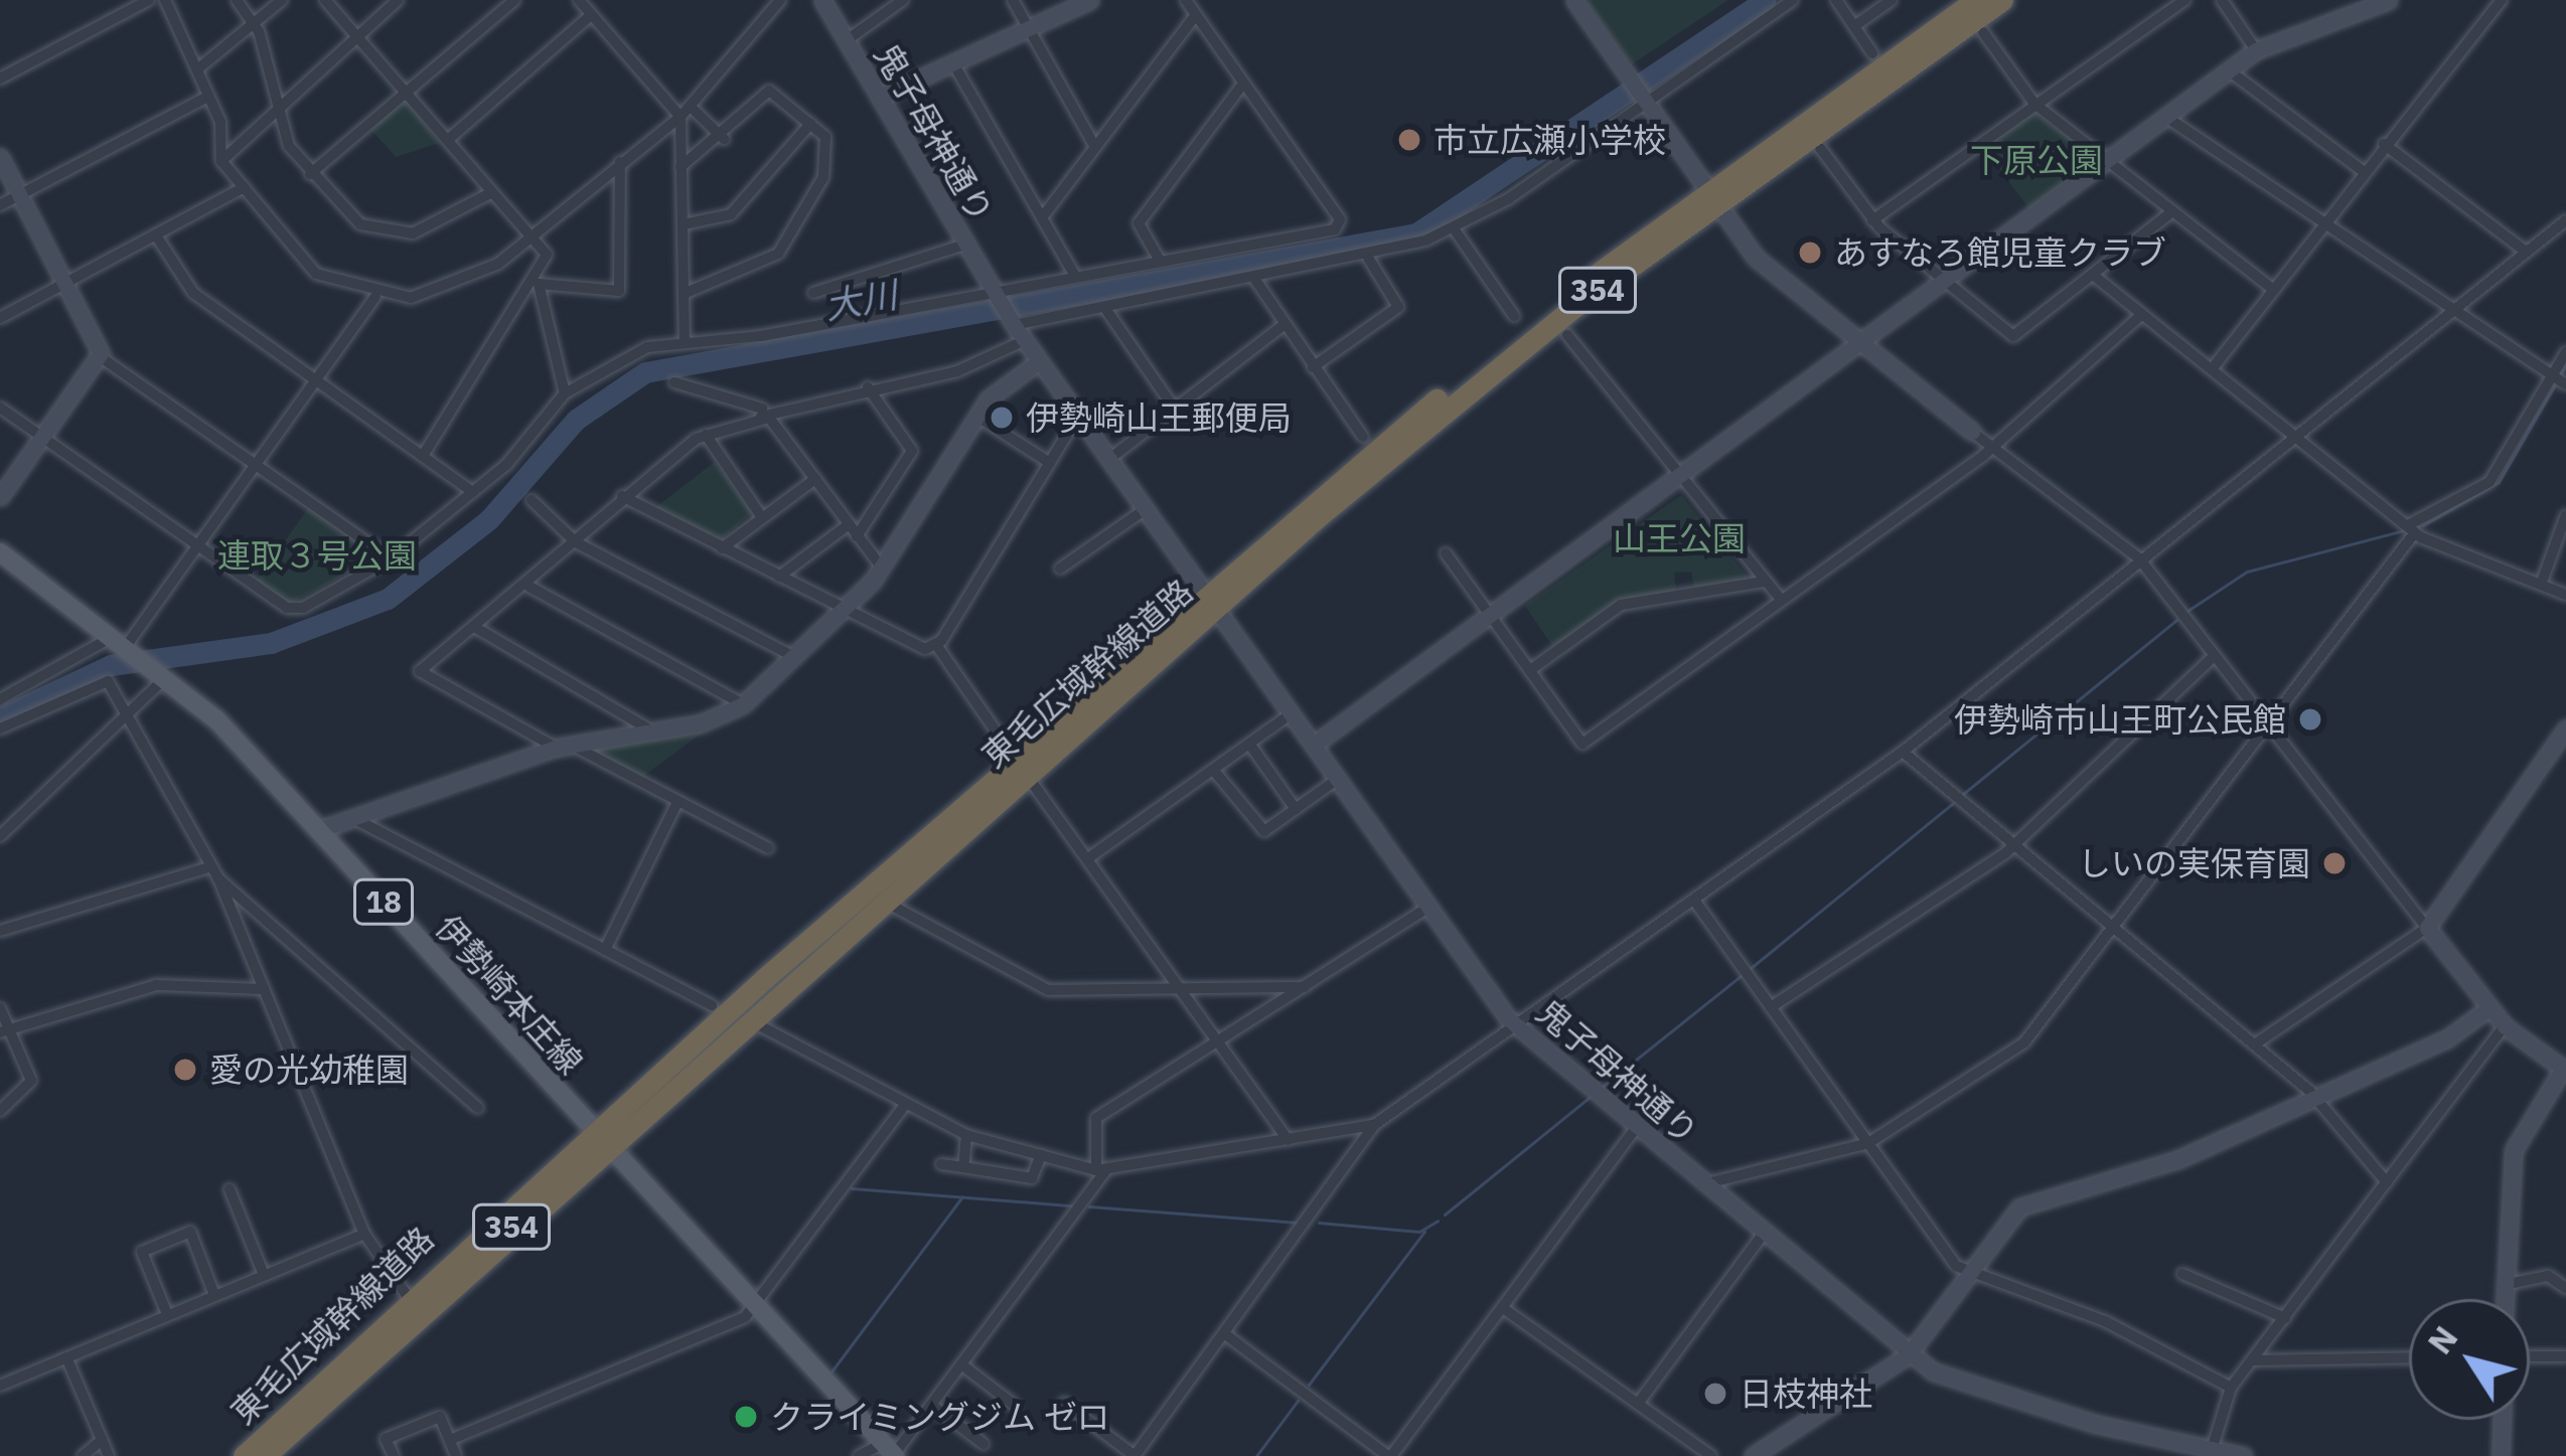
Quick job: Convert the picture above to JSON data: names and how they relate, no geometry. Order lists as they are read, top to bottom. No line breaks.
{"streets":{"highway":["354","東毛広域幹線道路"],"main road":["18","伊勢崎本庄線"],"street":["鬼子母神通り"]},"crossings":[["鬼子母神通り","東毛広域幹線道路"],["東毛広域幹線道路","伊勢崎本庄線"]],"water":["大川"],"parks":["下原公園","山王公園","連取３号公園"],"places":["市立広瀬小学校","あすなろ館児童クラブ","伊勢崎山王郵便局","伊勢崎市山王町公民館","しいの実保育園","愛の光幼稚園","日枝神社","クライミングジム ゼロ"],"north":"top left"}
